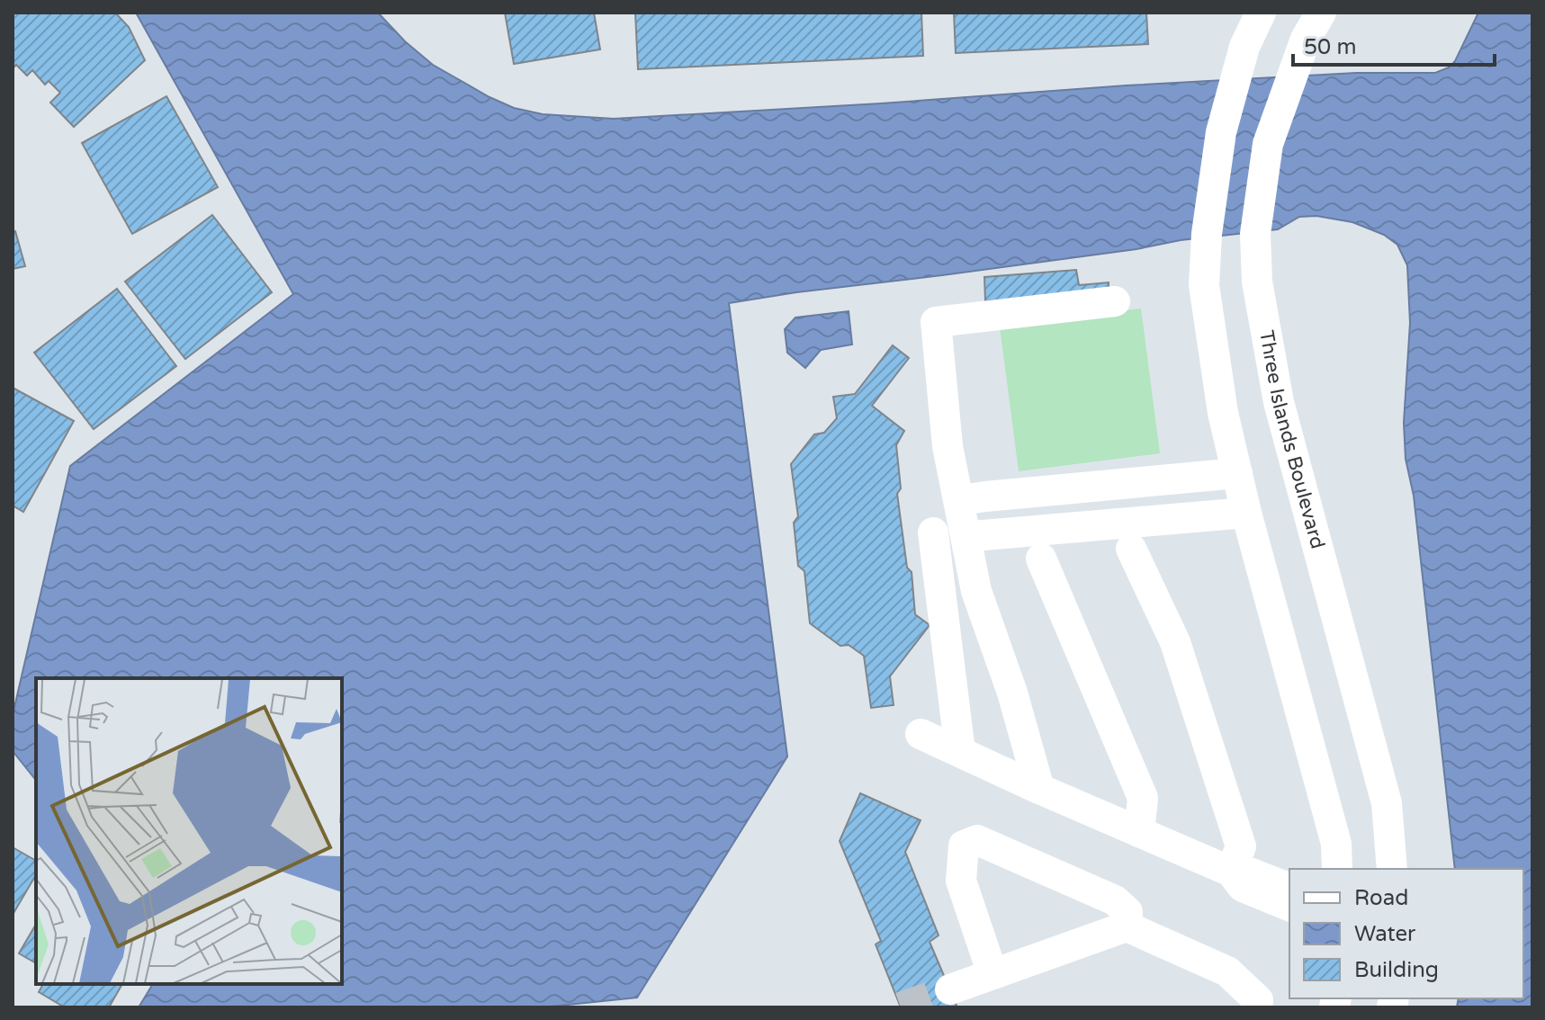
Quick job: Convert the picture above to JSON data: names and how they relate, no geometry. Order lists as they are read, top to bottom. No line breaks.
{"streets":{"street":["Three Islands Boulevard"]},"legend":["Road","Water","Building"],"scale_bar":"50 m"}
